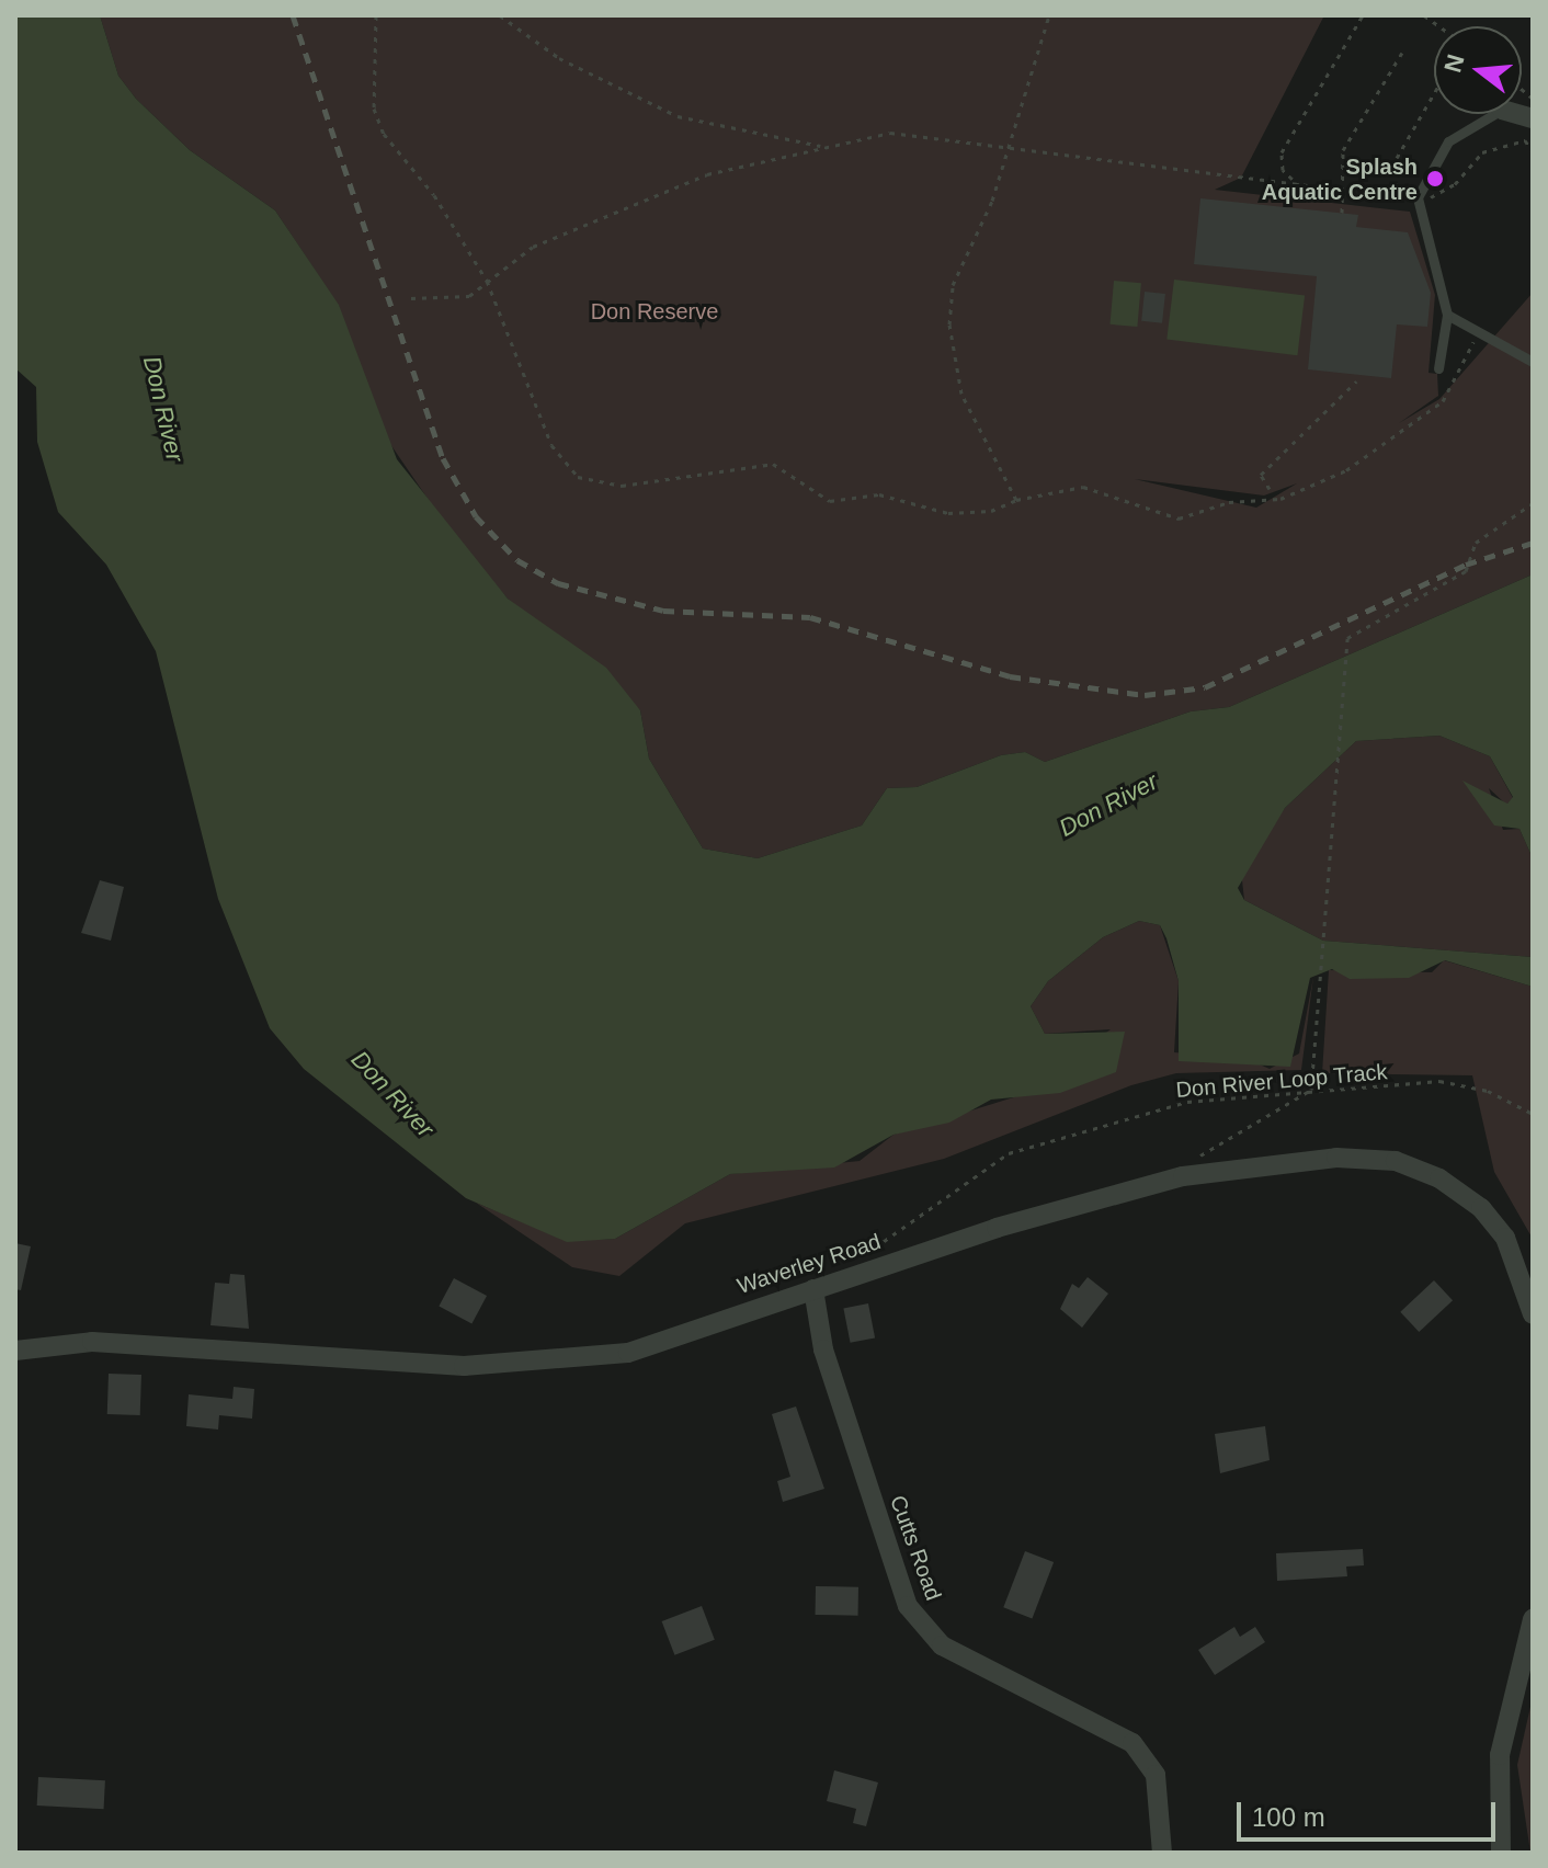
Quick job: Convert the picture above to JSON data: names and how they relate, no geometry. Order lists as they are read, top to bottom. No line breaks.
{"streets":{"street":["Waverley Road","Cutts Road"],"path":["Don River Loop Track"]},"crossings":[["Waverley Road","Cutts Road"]],"water":["Don River"],"parks":["Don Reserve"],"places":["Splash Aquatic Centre"],"scale_bar":"100 m","north":"left"}
